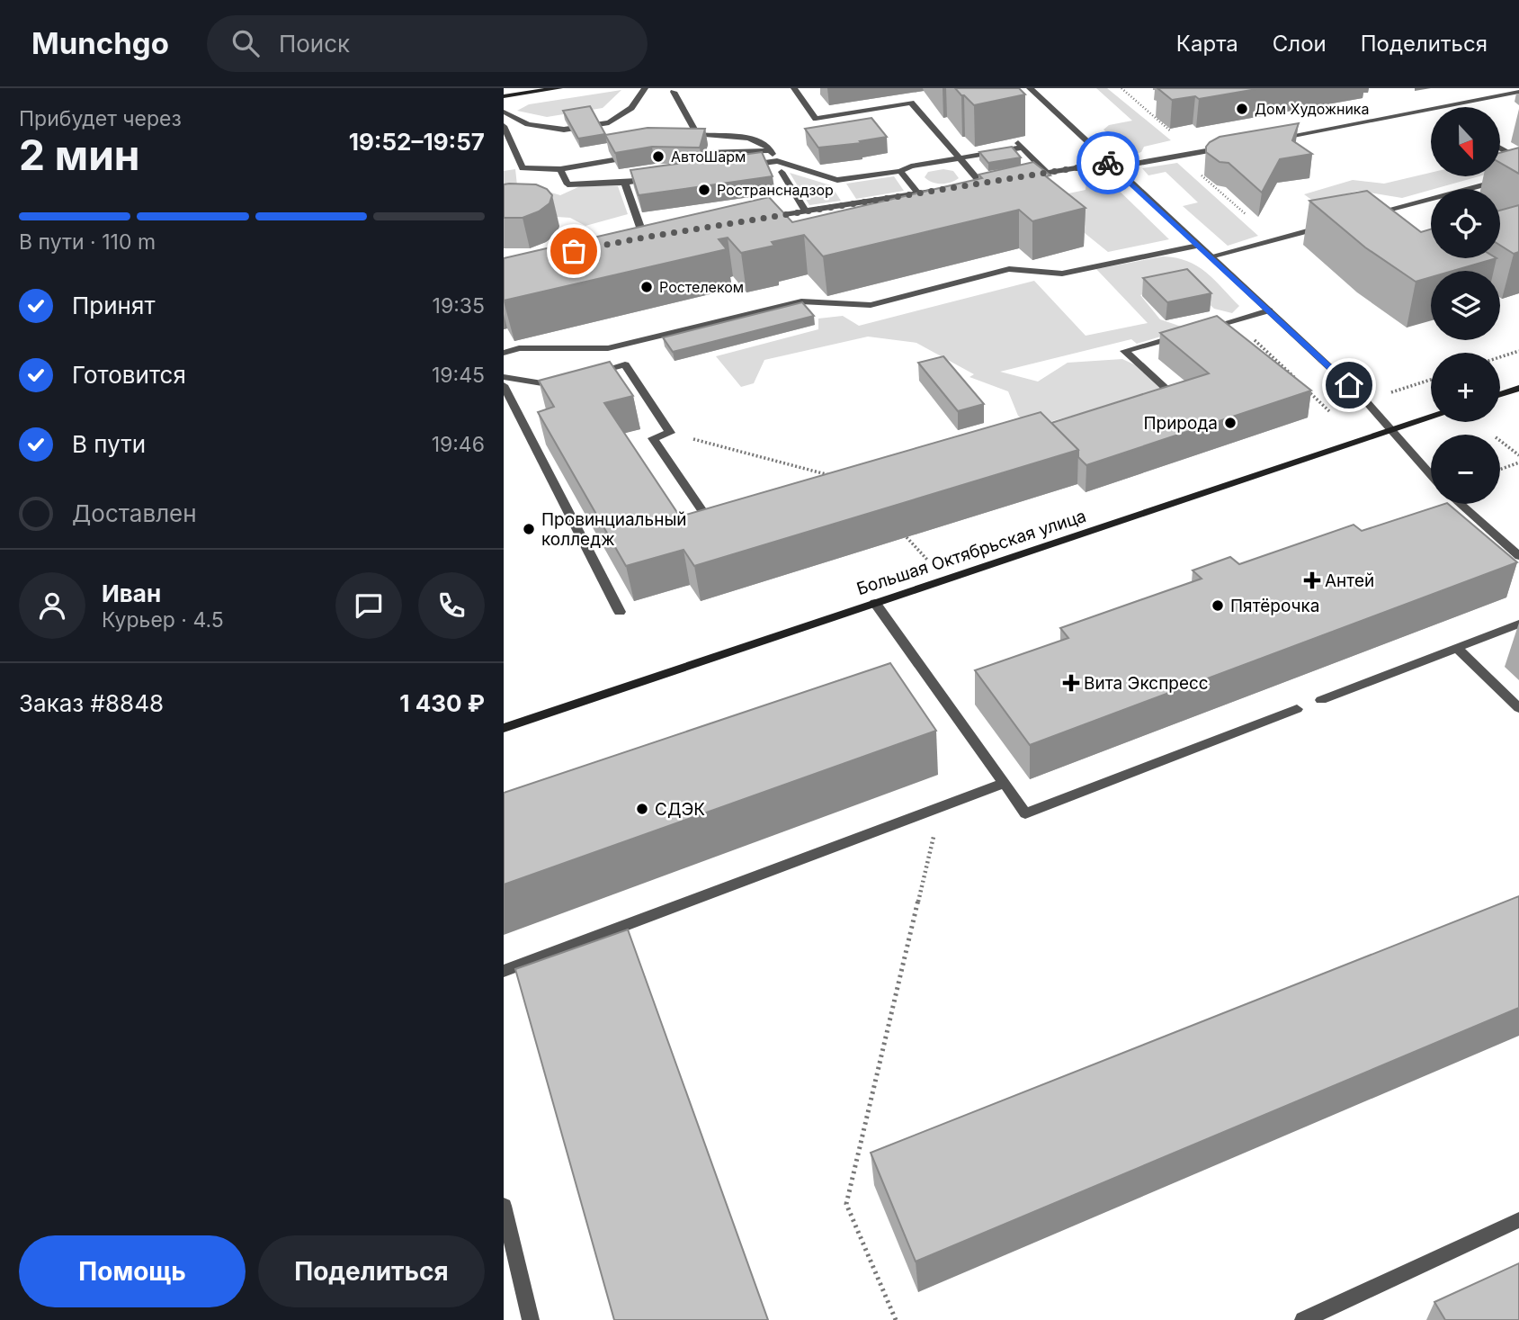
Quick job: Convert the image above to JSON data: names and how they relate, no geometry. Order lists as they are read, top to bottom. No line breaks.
{"streets":{"main road":["Большая Октябрьская улица"]},"places":{"other":["Дом Художника","АвтоШарм","Ространснадзор","Ростелеком","Природа","Провинциальный колледж","Пятёрочка","СДЭК"],"health":["Антей","Вита Экспресс"]},"north":"bottom","page":{"header":"Munchgo","search":"Поиск","nav":["Карта","Слои","Поделиться"],"heading":["2 мин","Прибудет через","19:52–19:57"],"panel":["Иван","Курьер · 4.5","Заказ #8848","1 430 ₽"],"map_buttons":["+","−"],"bar":"В пути · 110 m","list":[["Принят","19:35"],["Готовится","19:45"],["В пути","19:46"],"Доставлен"],"buttons":["Помощь","Поделиться"]}}
